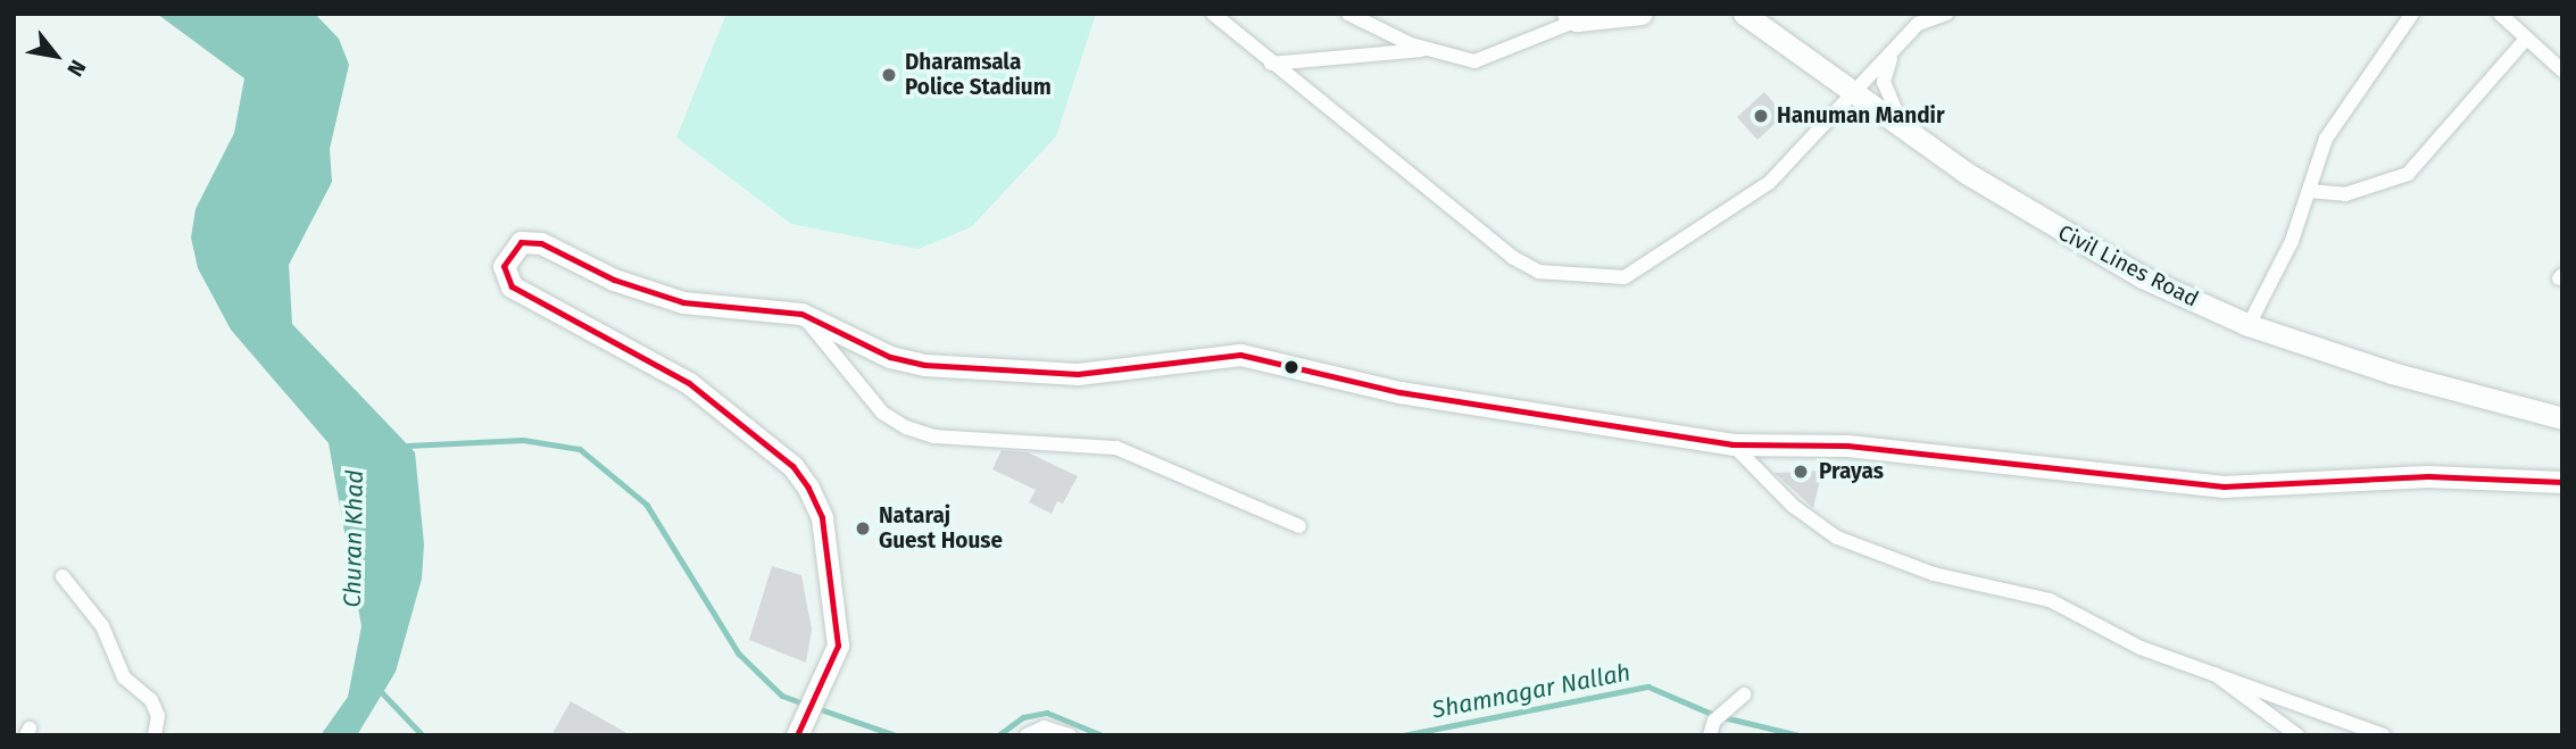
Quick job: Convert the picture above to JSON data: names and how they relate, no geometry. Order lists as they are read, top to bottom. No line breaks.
{"streets":{"main road":["Civil Lines Road"]},"water":["Churan Khad","Shamnagar Nallah"],"places":["Dharamsala Police Stadium","Hanuman Mandir","Prayas","Nataraj Guest House"],"north":"bottom right"}
